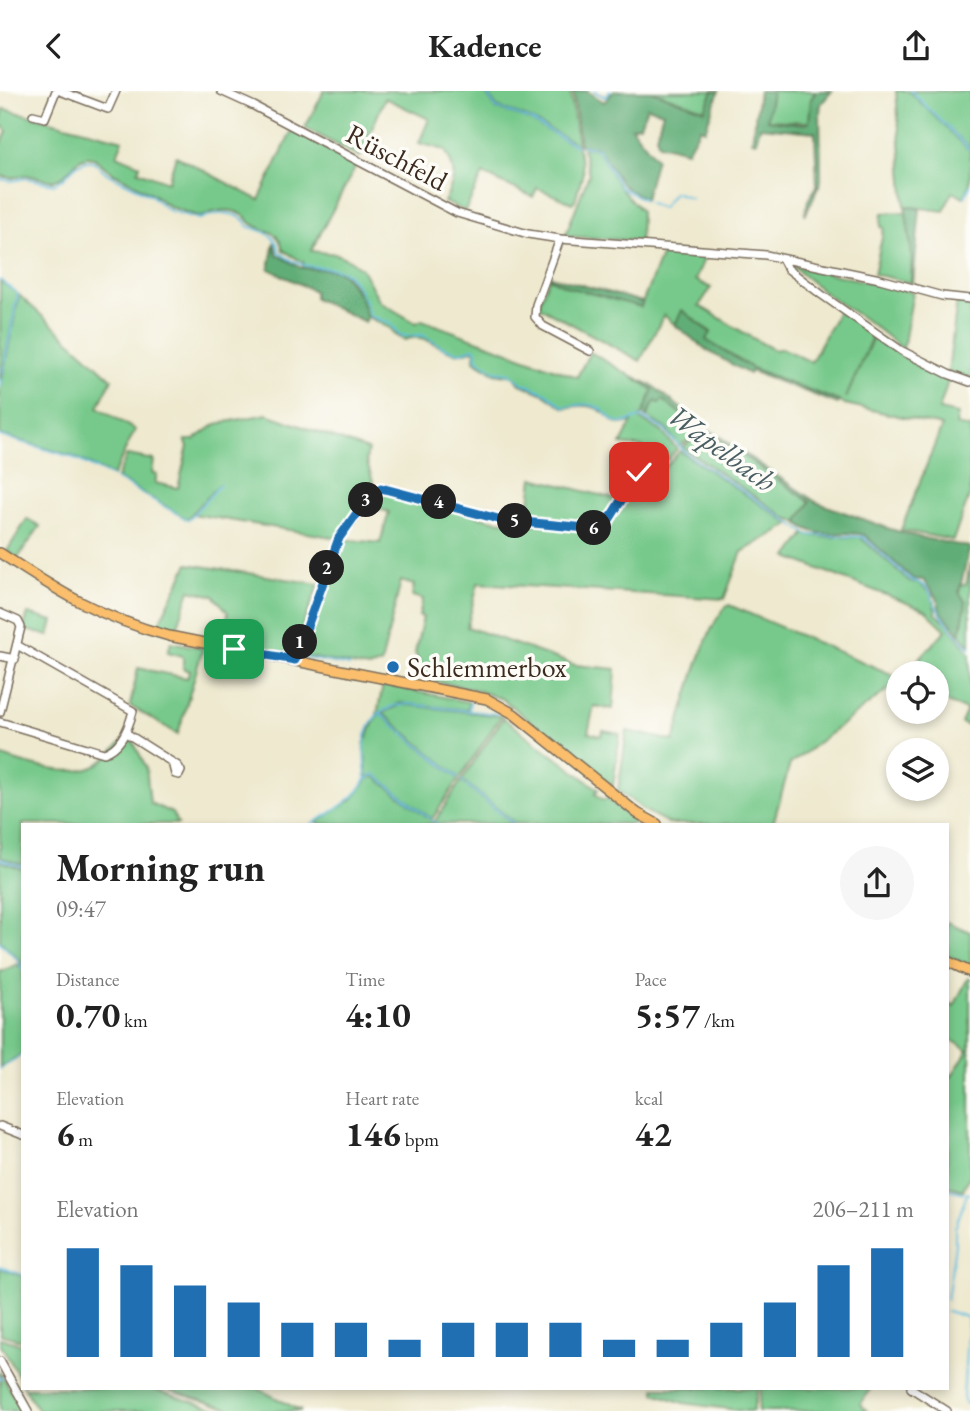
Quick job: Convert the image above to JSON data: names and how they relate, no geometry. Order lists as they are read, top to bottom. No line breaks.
{"streets":{"street":["Rüschfeld"]},"water":["Wapelbach"],"places":["Schlemmerbox"],"page":{"header":"Kadence","pins":["3","4","5","6","2","1"],"heading":["Morning run","09:47"],"stats":[["Distance","0.70 km"],["Time","4:10"],["Pace","5:57 /km"],["Elevation","6 m"],["Heart rate","146 bpm"],["kcal","42"]],"chart":["Elevation","206–211 m"]}}
